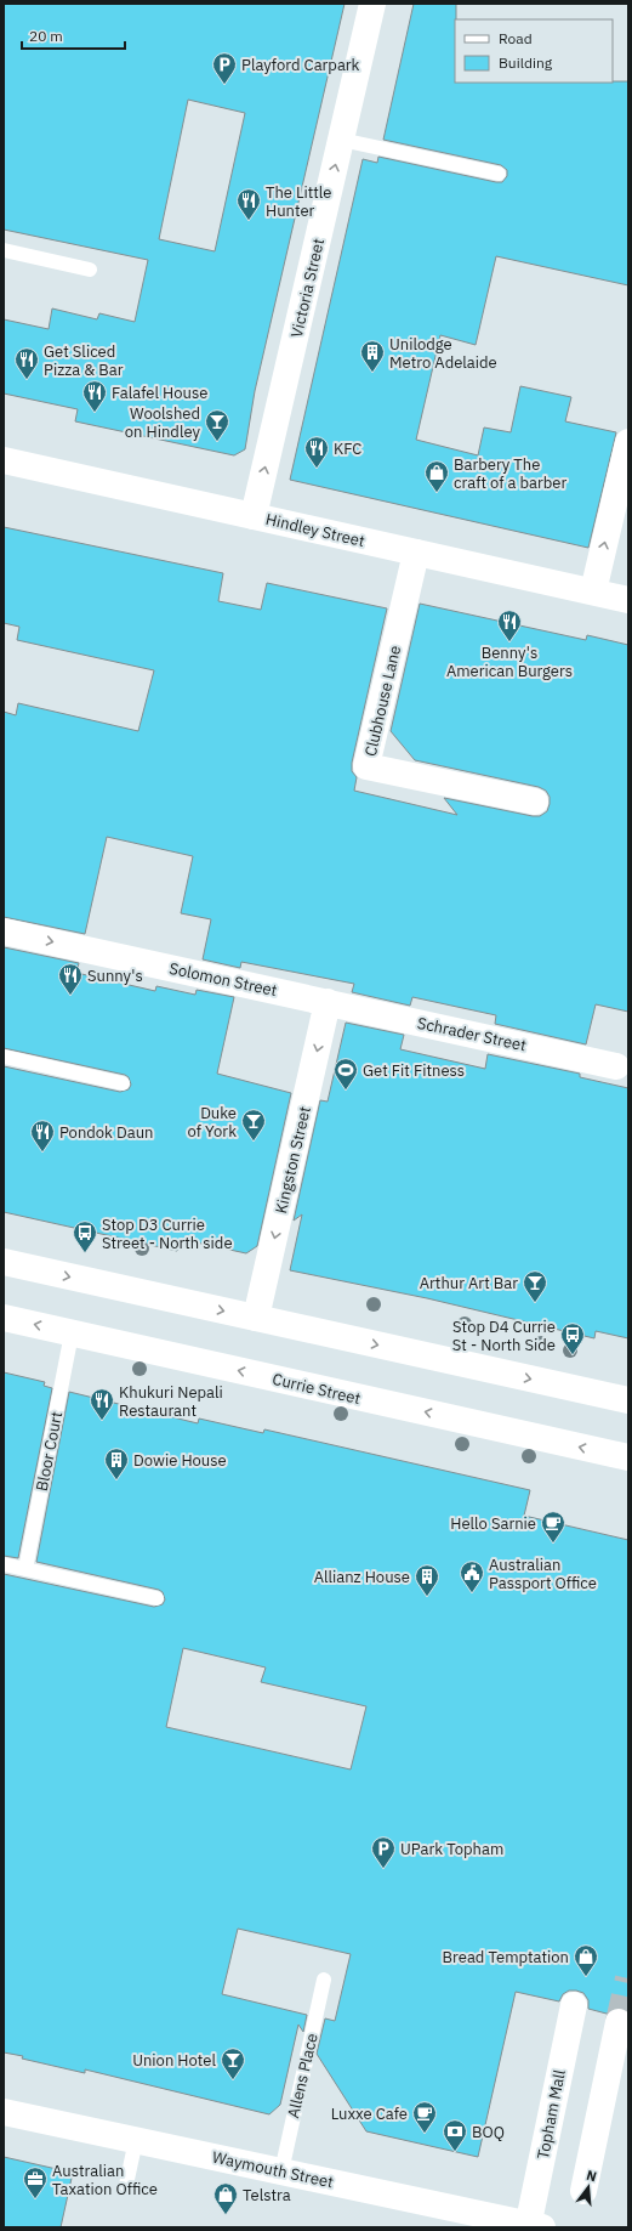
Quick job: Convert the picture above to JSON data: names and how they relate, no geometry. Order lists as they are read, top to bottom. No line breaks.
{"streets":{"street":["Victoria Street","Hindley Street","Clubhouse Lane","Solomon Street","Schrader Street","Kingston Street","Currie Street","Topham Mall","Waymouth Street"],"lane":["Bloor Court","Allens Place"]},"crossings":[["Victoria Street","Hindley Street"],["Hindley Street","Clubhouse Lane"],["Solomon Street","Schrader Street"],["Solomon Street","Kingston Street"],["Schrader Street","Kingston Street"],["Currie Street","Bloor Court"],["Allens Place","Waymouth Street"],["Topham Mall","Waymouth Street"]],"one_way":["Victoria Street","Solomon Street","Kingston Street"],"places":{"parking":["Playford Carpark","UPark Topham"],"restaurant":["The Little Hunter","Get Sliced Pizza & Bar","Falafel House","KFC","Benny's American Burgers","Sunny's","Pondok Daun","Khukuri Nepali Restaurant"],"building":["Unilodge Metro Adelaide","Dowie House","Allianz House"],"bar":["Woolshed on Hindley","Duke of York","Arthur Art Bar","Union Hotel"],"shop":["Barbery The craft of a barber","Bread Temptation","Telstra"],"sports":["Get Fit Fitness"],"bus stop":["Stop D3 Currie Street - North side","Stop D4 Currie St - North Side"],"cafe":["Hello Sarnie","Luxxe Cafe"],"public building":["Australian Passport Office"],"bank":["BOQ"],"office":["Australian Taxation Office"]},"legend":["Road","Building"],"scale_bar":"20 m","north":"top"}
